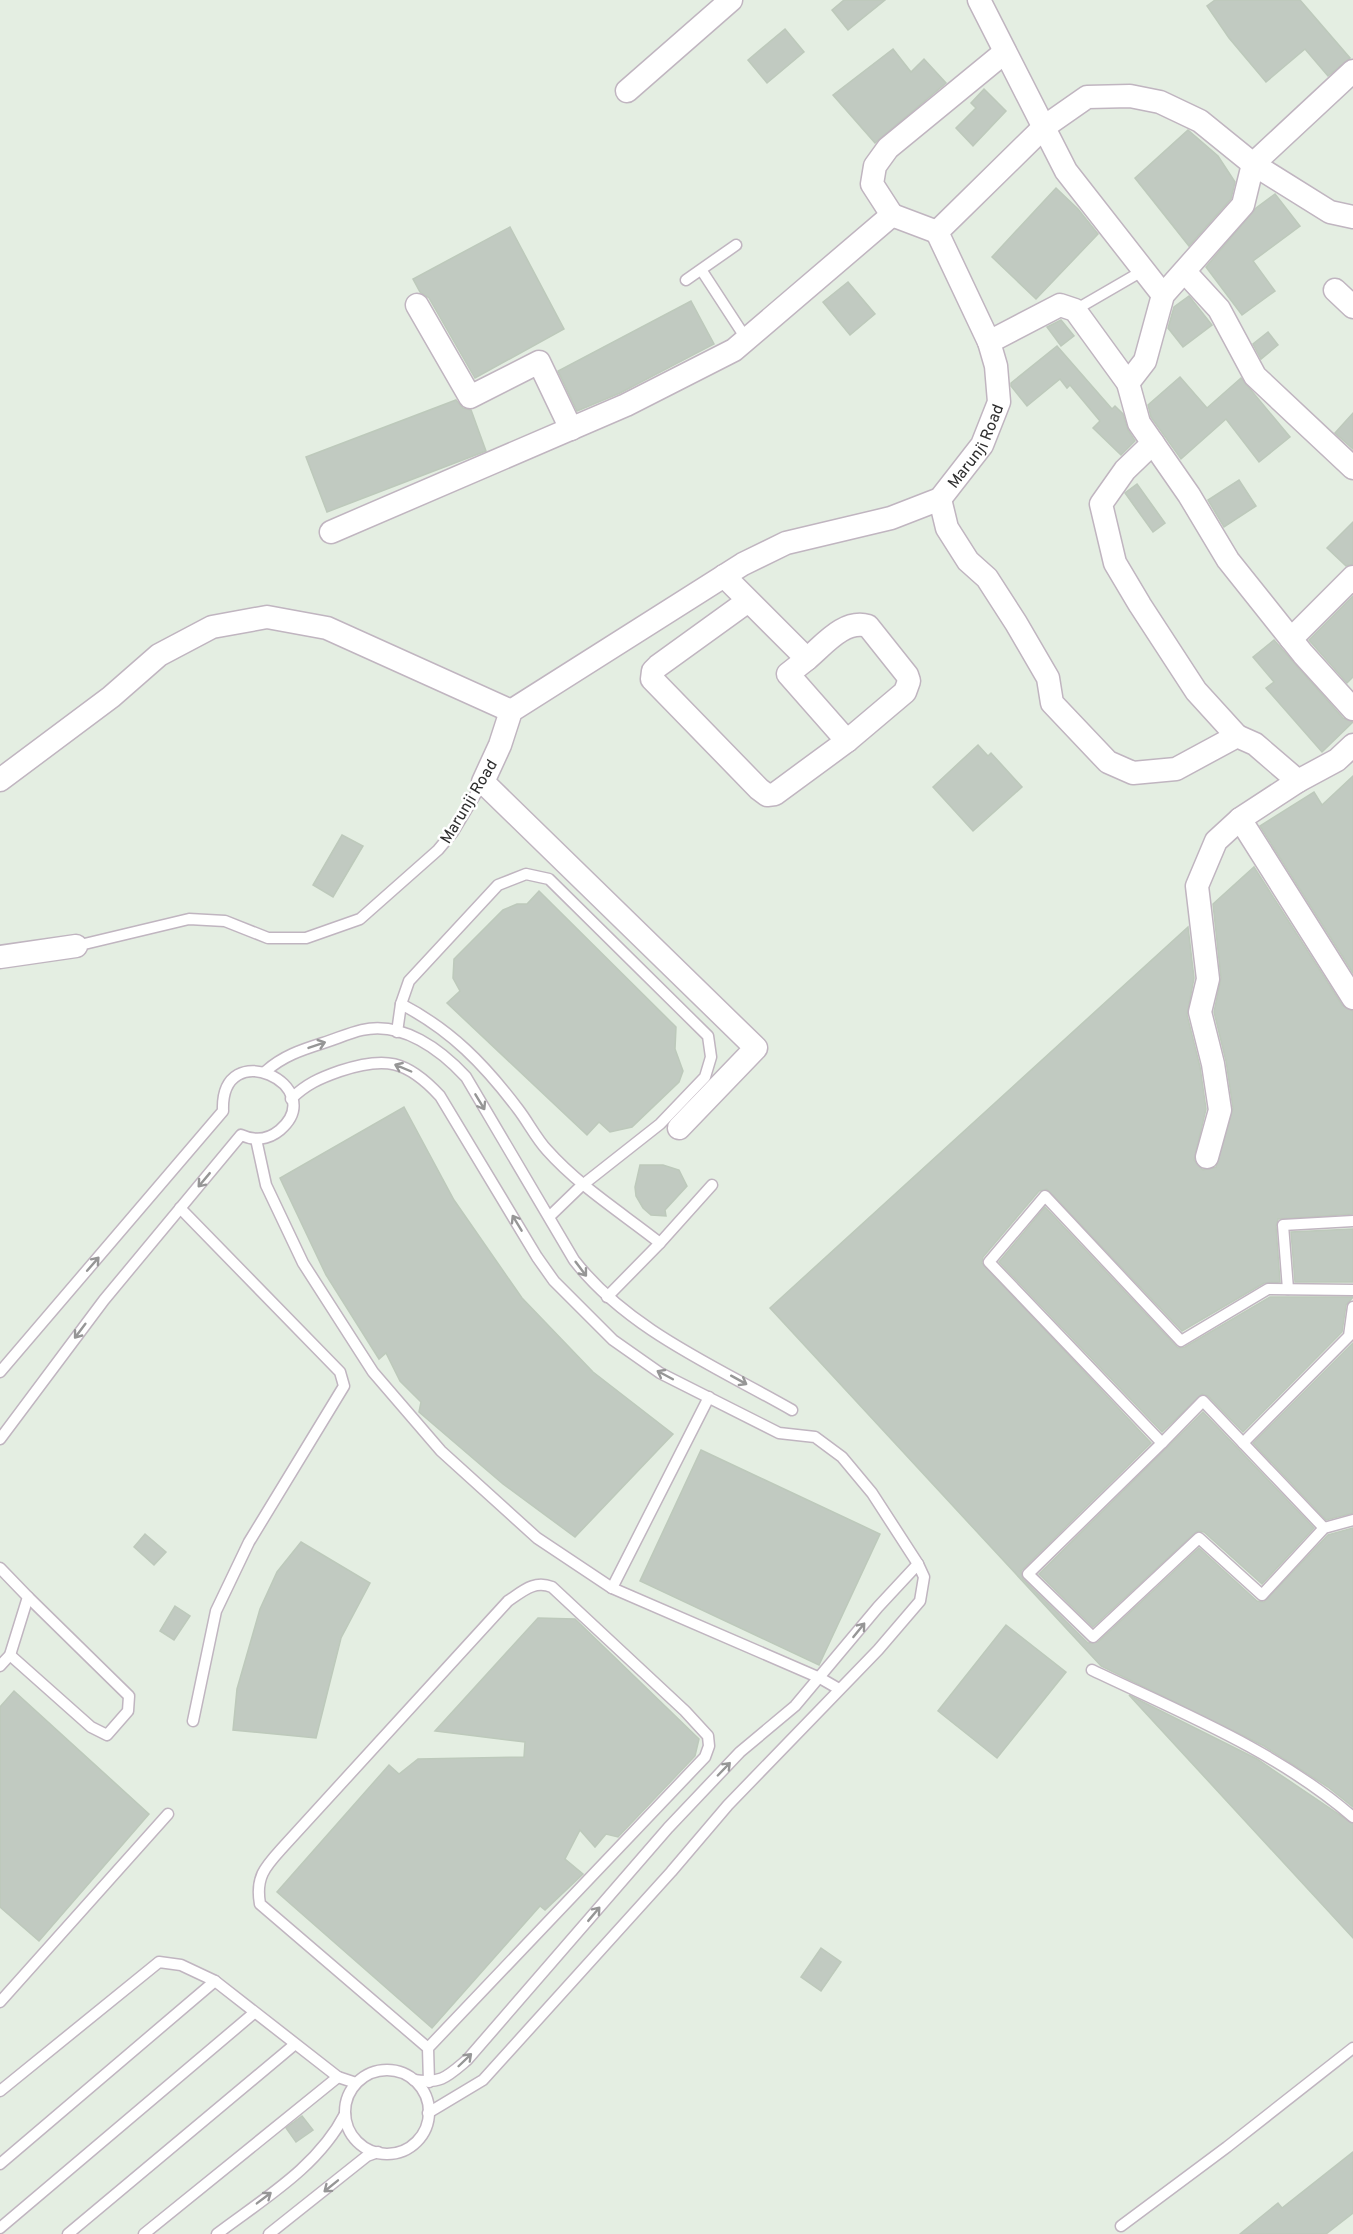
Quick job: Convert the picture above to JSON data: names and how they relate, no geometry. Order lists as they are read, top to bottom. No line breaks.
{"streets":{"street":["Marunji Road"]}}
